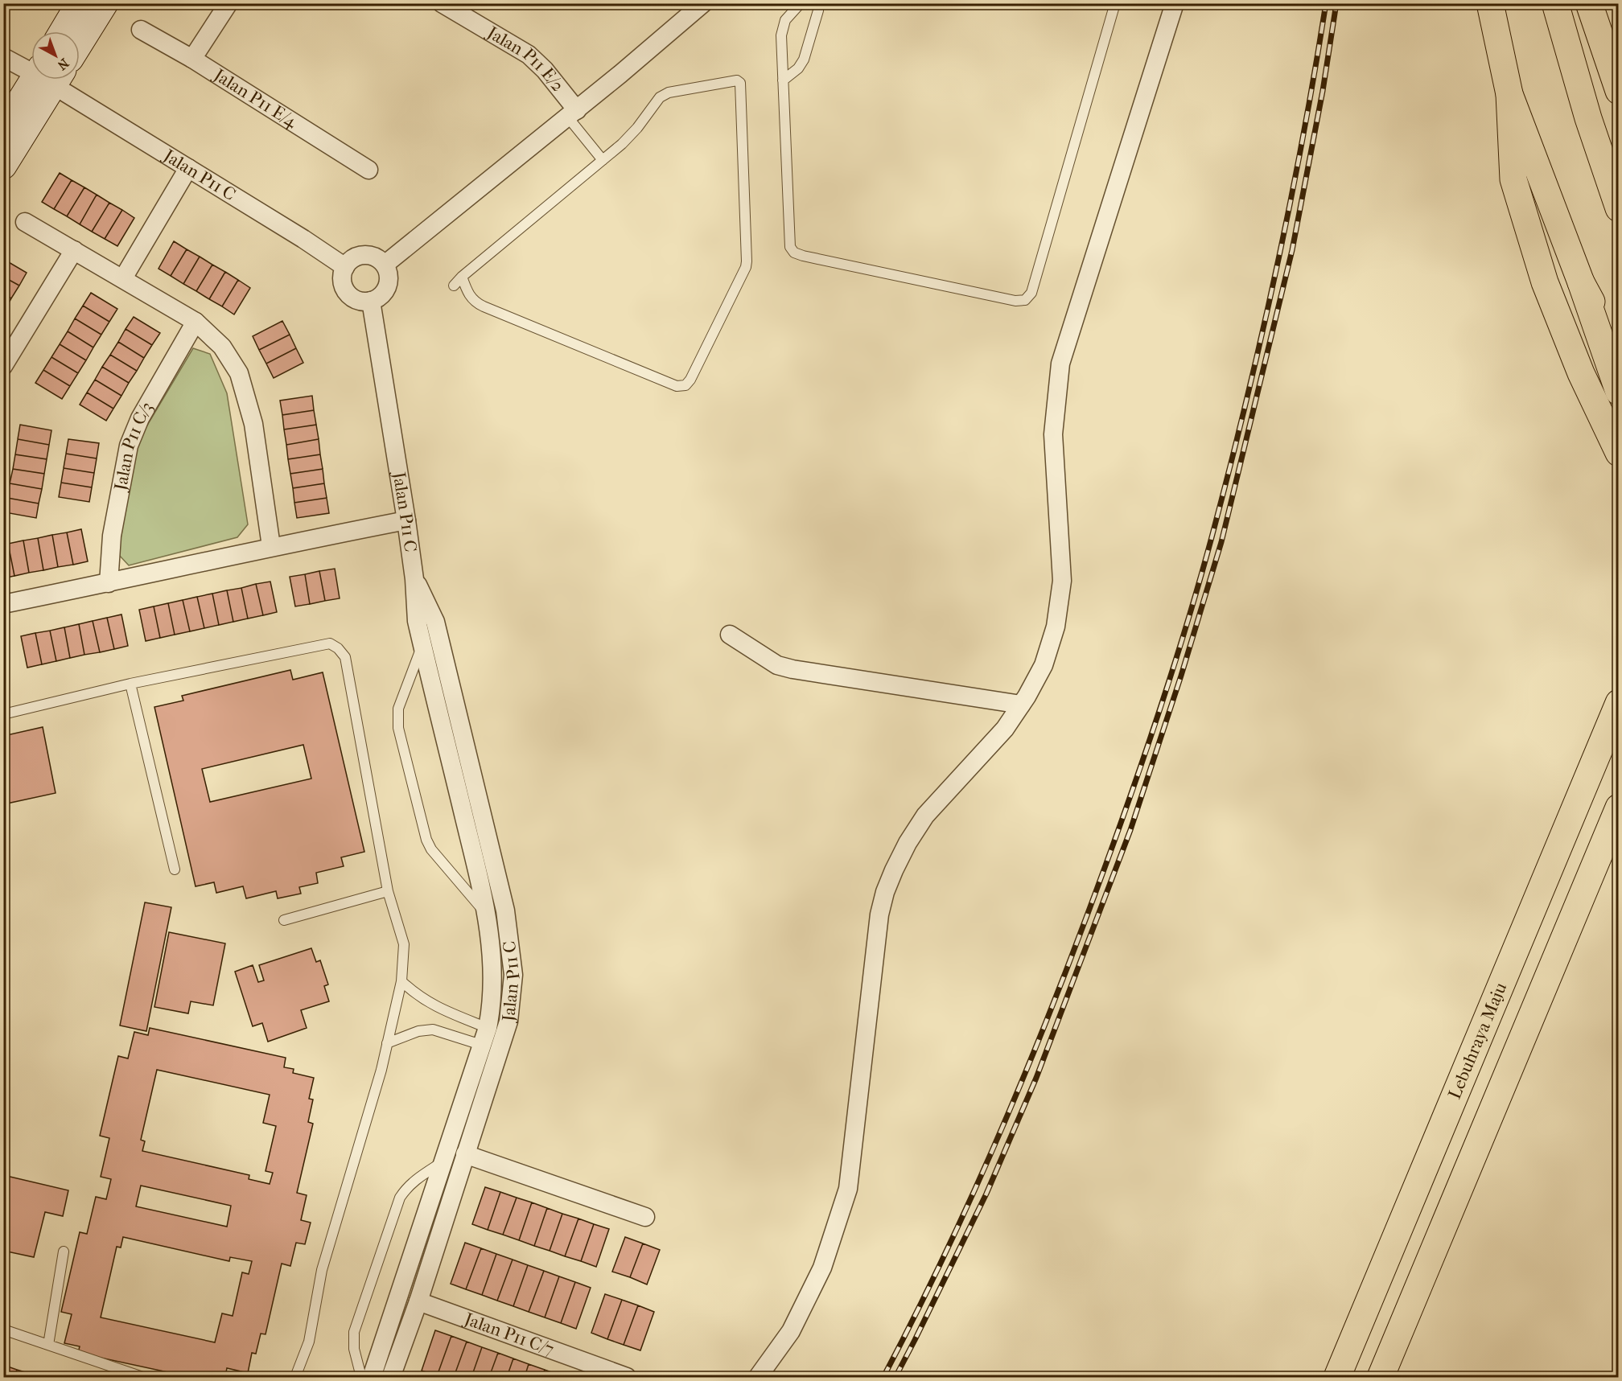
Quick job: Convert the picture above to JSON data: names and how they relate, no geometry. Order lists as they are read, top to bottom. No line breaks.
{"streets":{"highway":["Lebuhraya Maju"],"street":["Jalan P11 E/2","Jalan P11 E/4","Jalan P11 C","Jalan P11 C/3","Jalan P11 C/7"]},"crossings":[["Jalan P11 C","Jalan P11 C/7"]],"north":"bottom right"}
